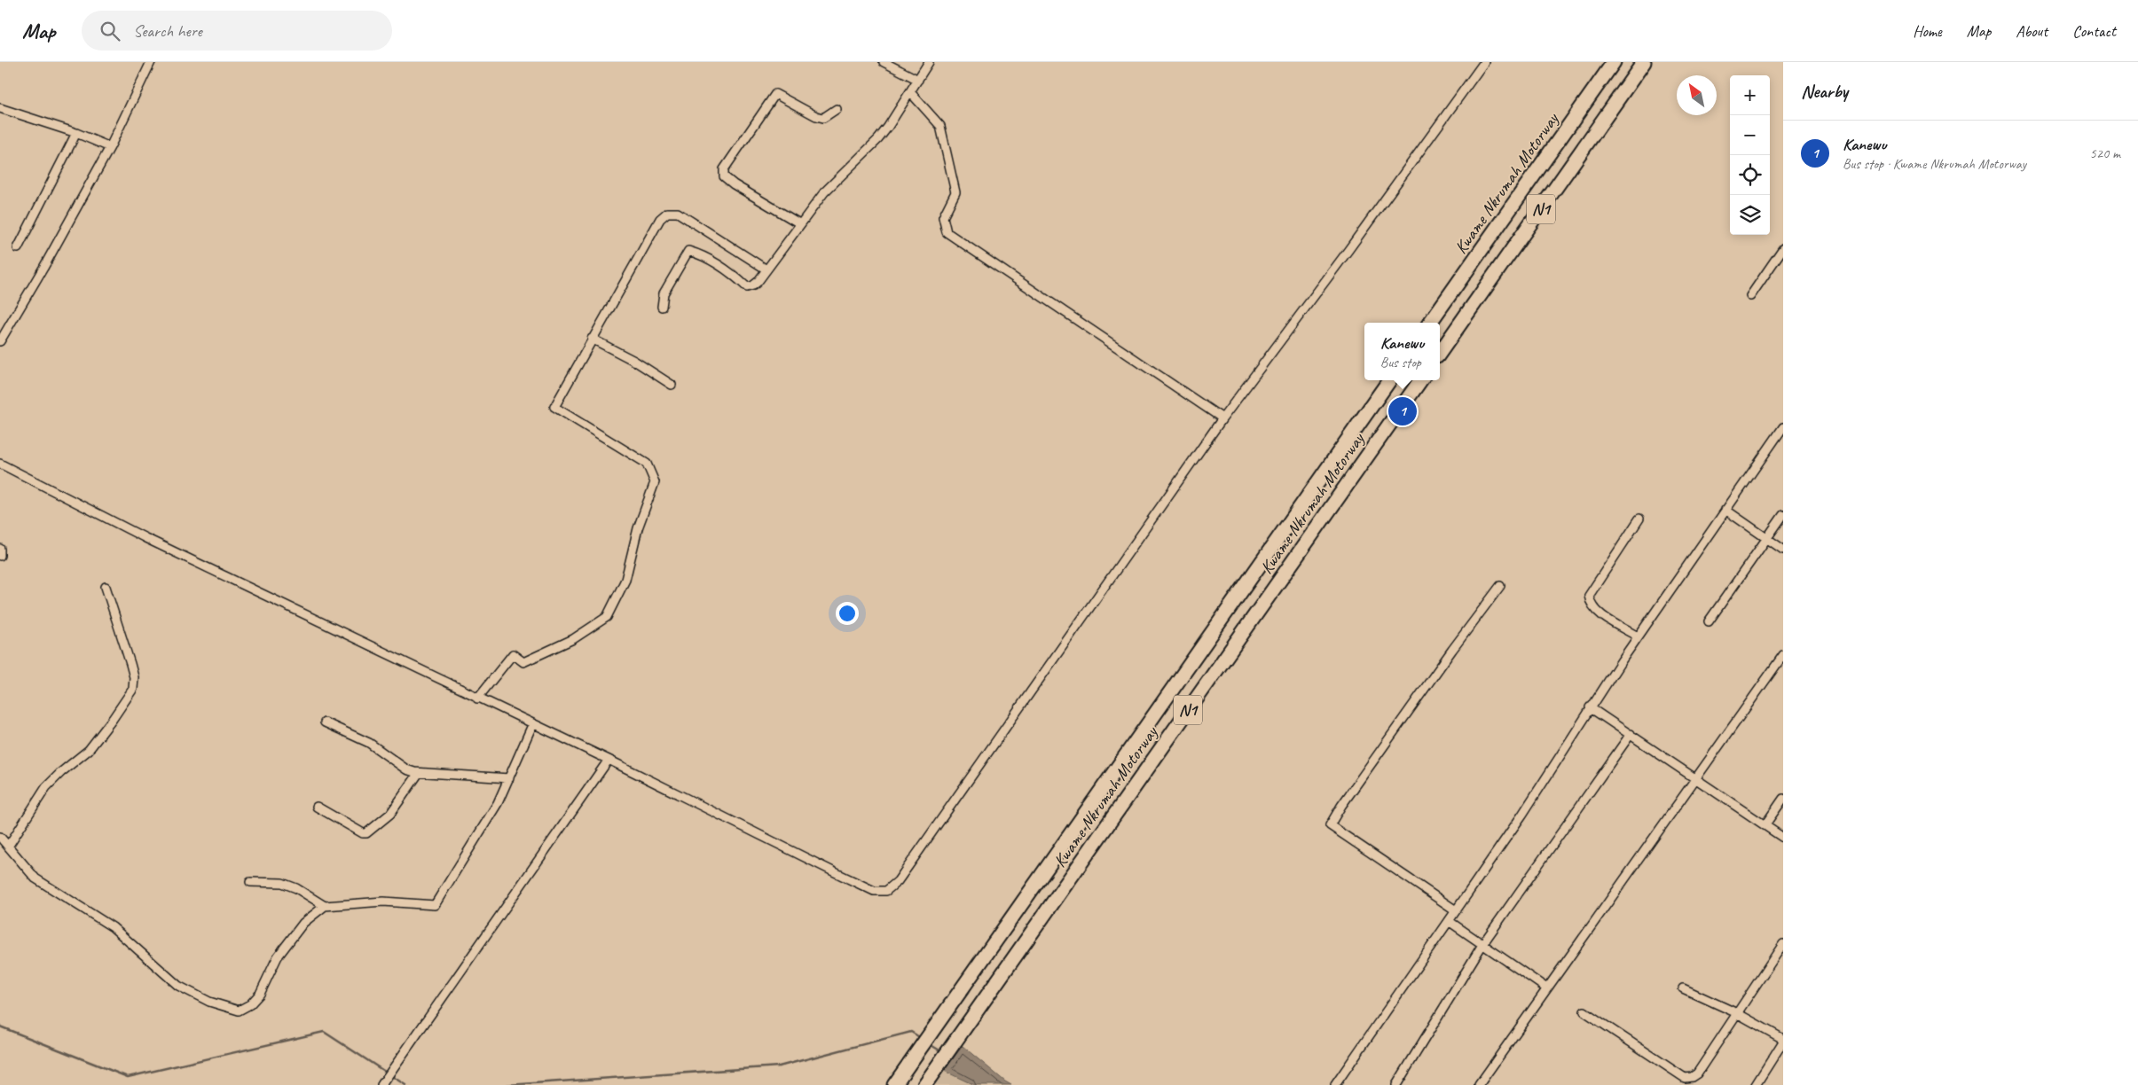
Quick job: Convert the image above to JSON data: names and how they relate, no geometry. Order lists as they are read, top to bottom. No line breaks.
{"streets":{"highway":["Kwame Nkrumah Motorway","N1"]},"north":"top left","page":{"header":"Map","search":"Search here","nav":["Home","Map","About","Contact"],"heading":"Nearby","map_buttons":["+","−"],"list":[{"mark":"1","name":"Kanewu","note":"Bus stop · Kwame Nkrumah Motorway","value":"520 m"}],"popup":["Kanewu","Bus stop"],"pins":"1"}}
